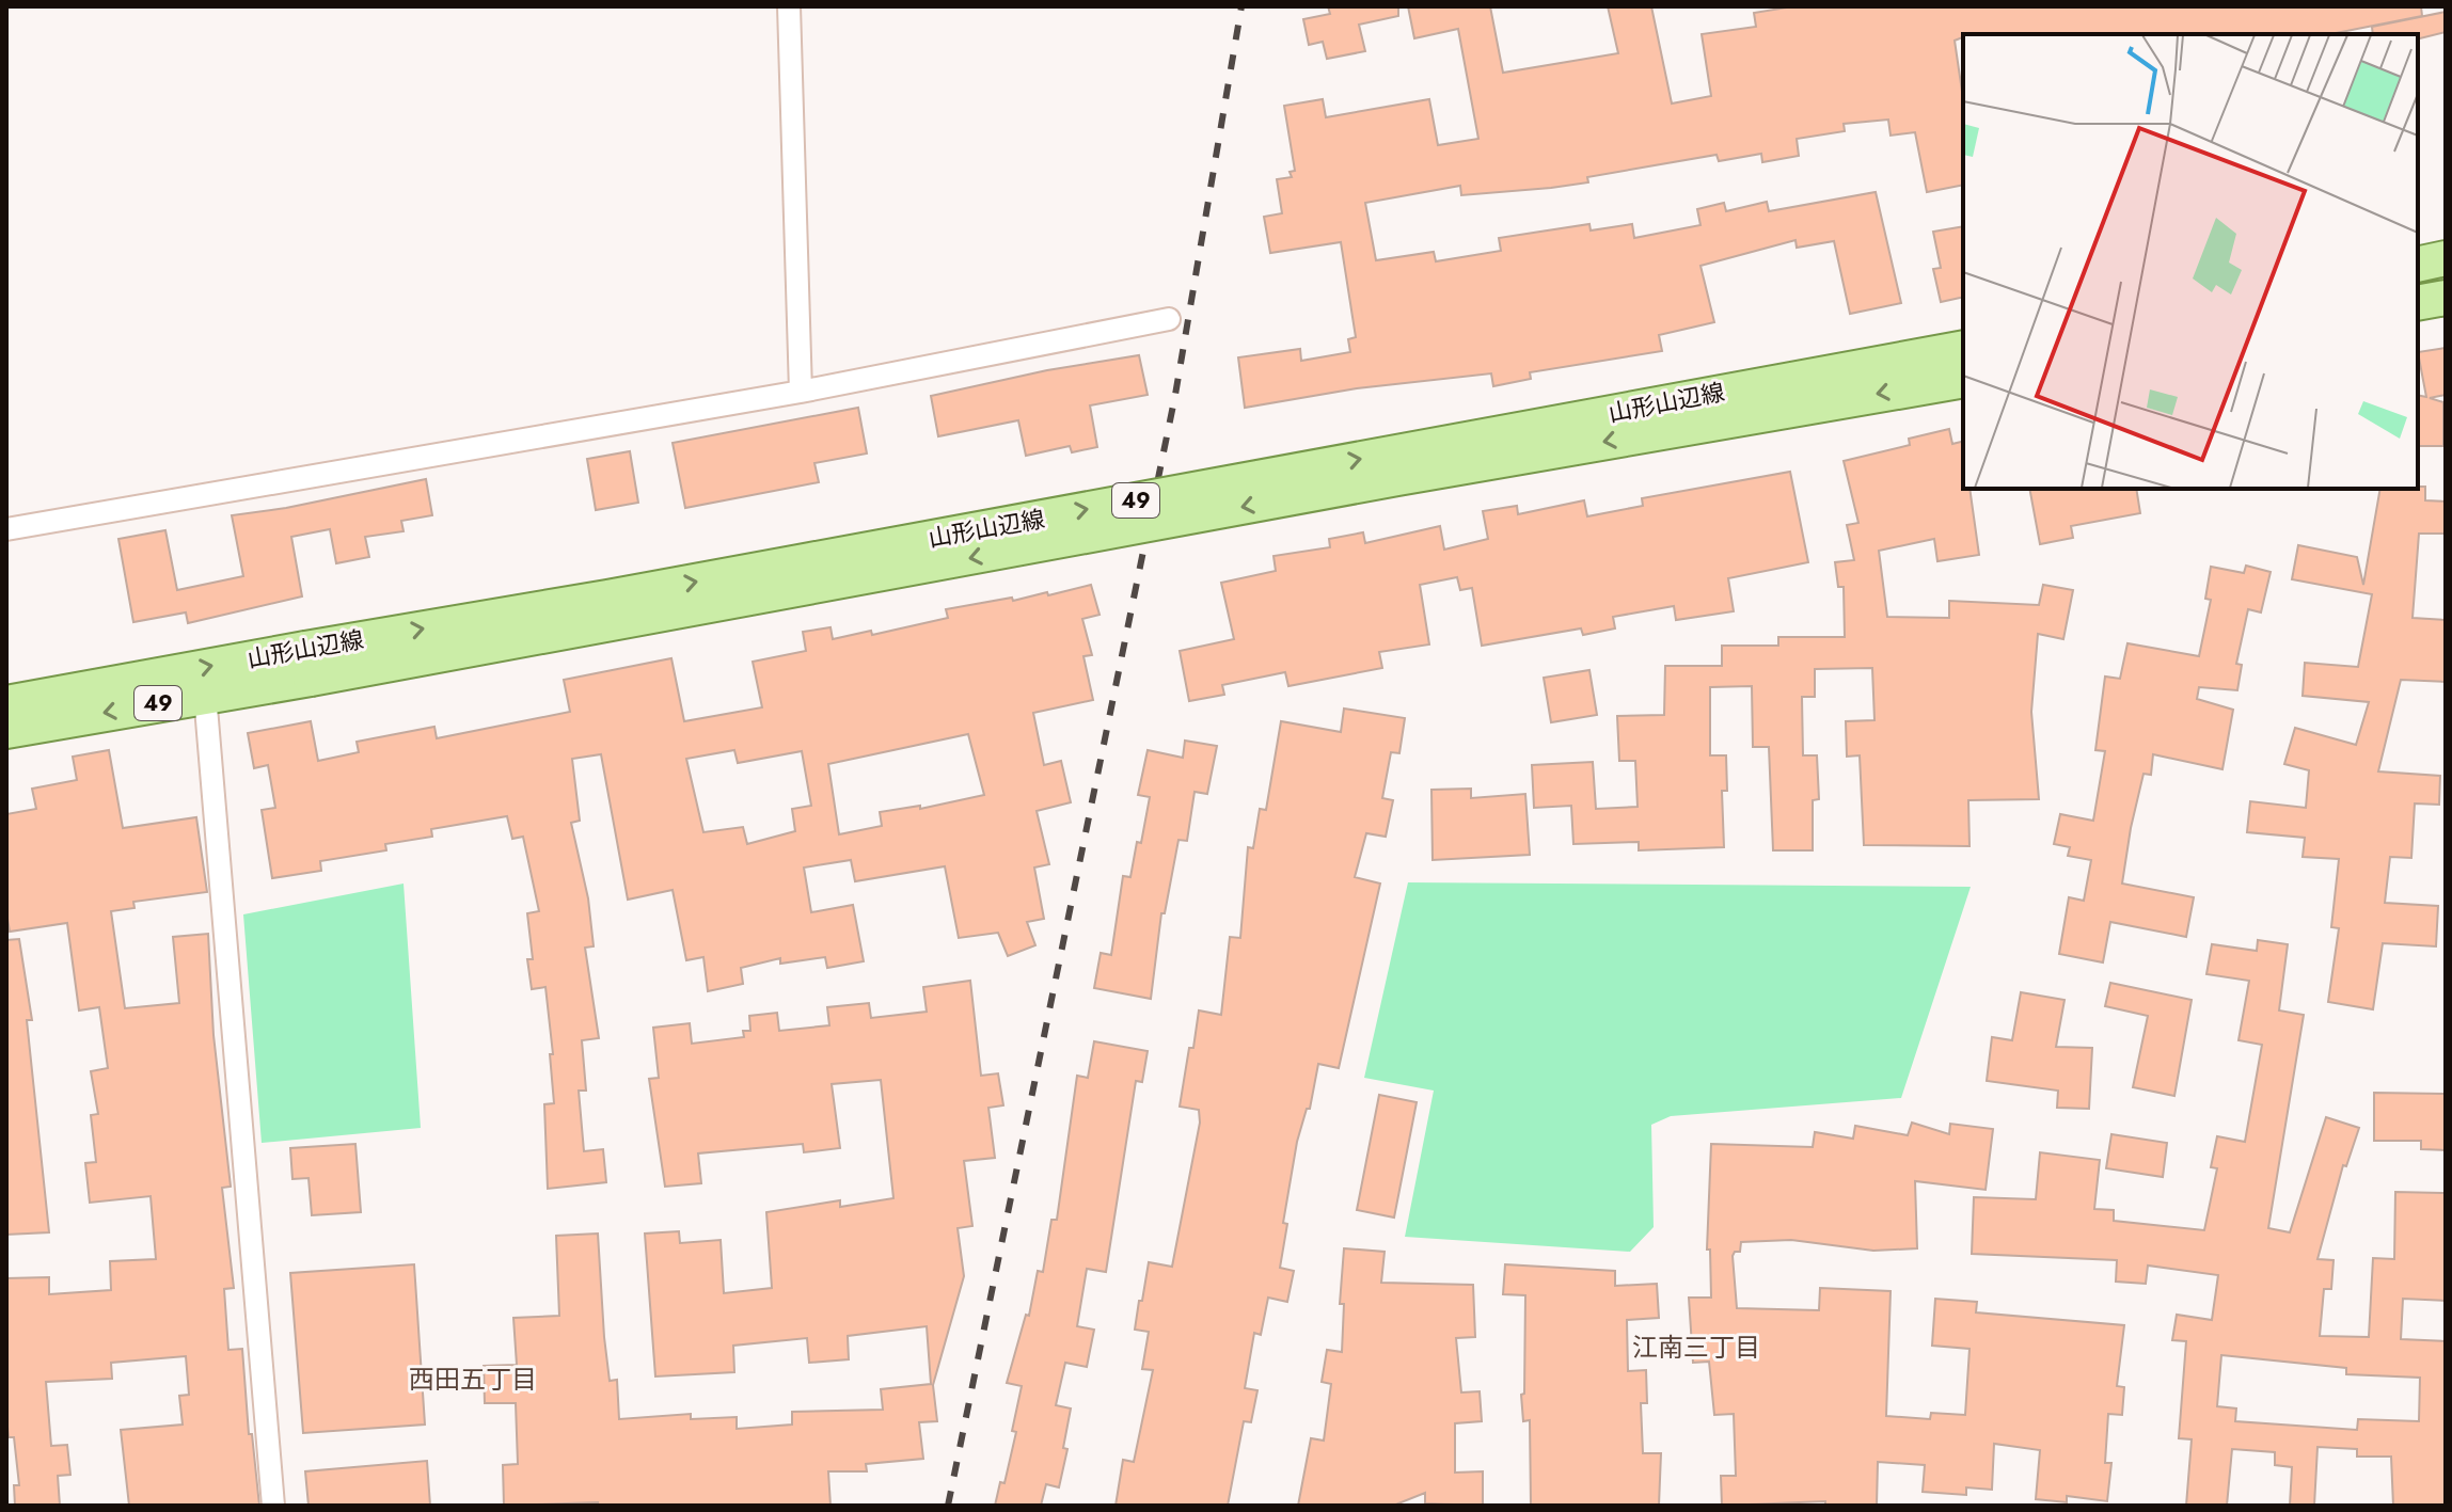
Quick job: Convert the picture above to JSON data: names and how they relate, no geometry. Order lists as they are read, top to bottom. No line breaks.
{"streets":{"main road":["山形山辺線","49"]},"districts":["江南三丁目","西田五丁目"]}
